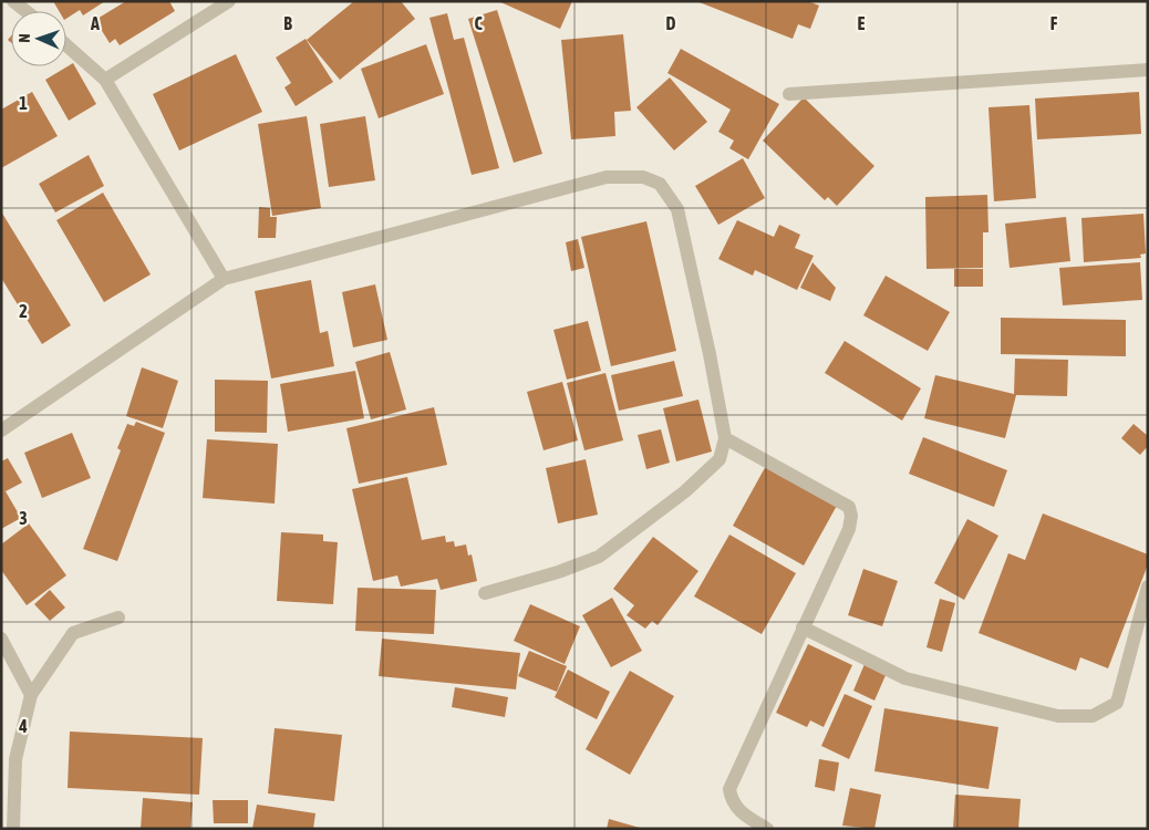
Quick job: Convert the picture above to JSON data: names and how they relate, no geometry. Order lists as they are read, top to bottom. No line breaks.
{"north":"left","grid":{"columns":["A","B","C","D","E","F"],"rows":["1","2","3","4"]}}
